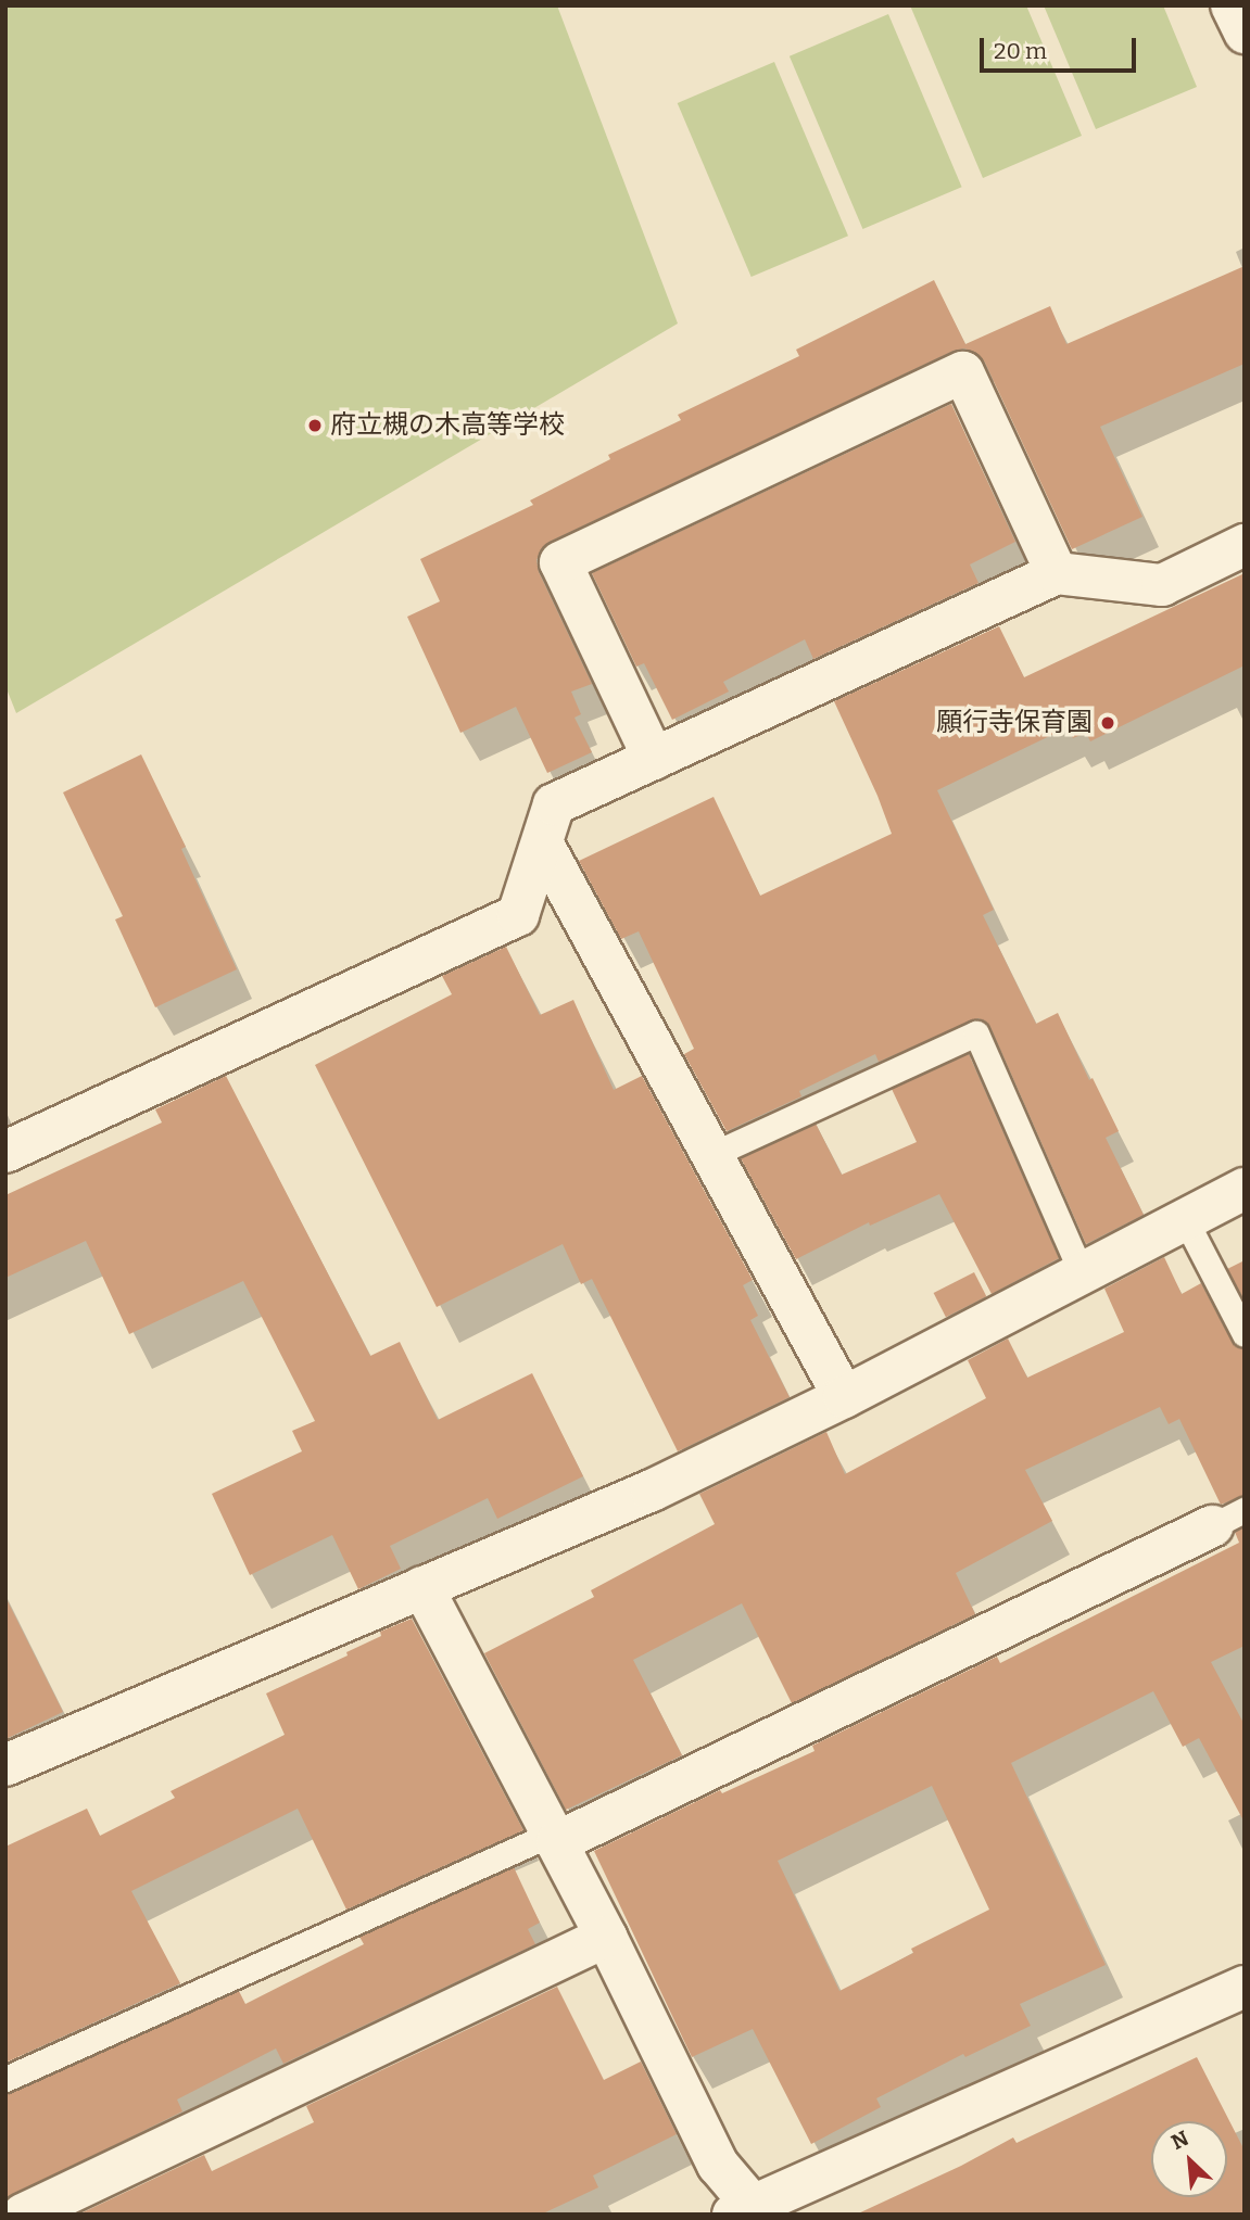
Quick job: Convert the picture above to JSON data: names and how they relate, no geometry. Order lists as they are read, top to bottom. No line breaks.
{"places":["府立槻の木高等学校","願行寺保育園"],"scale_bar":"20 m","north":"top left"}
